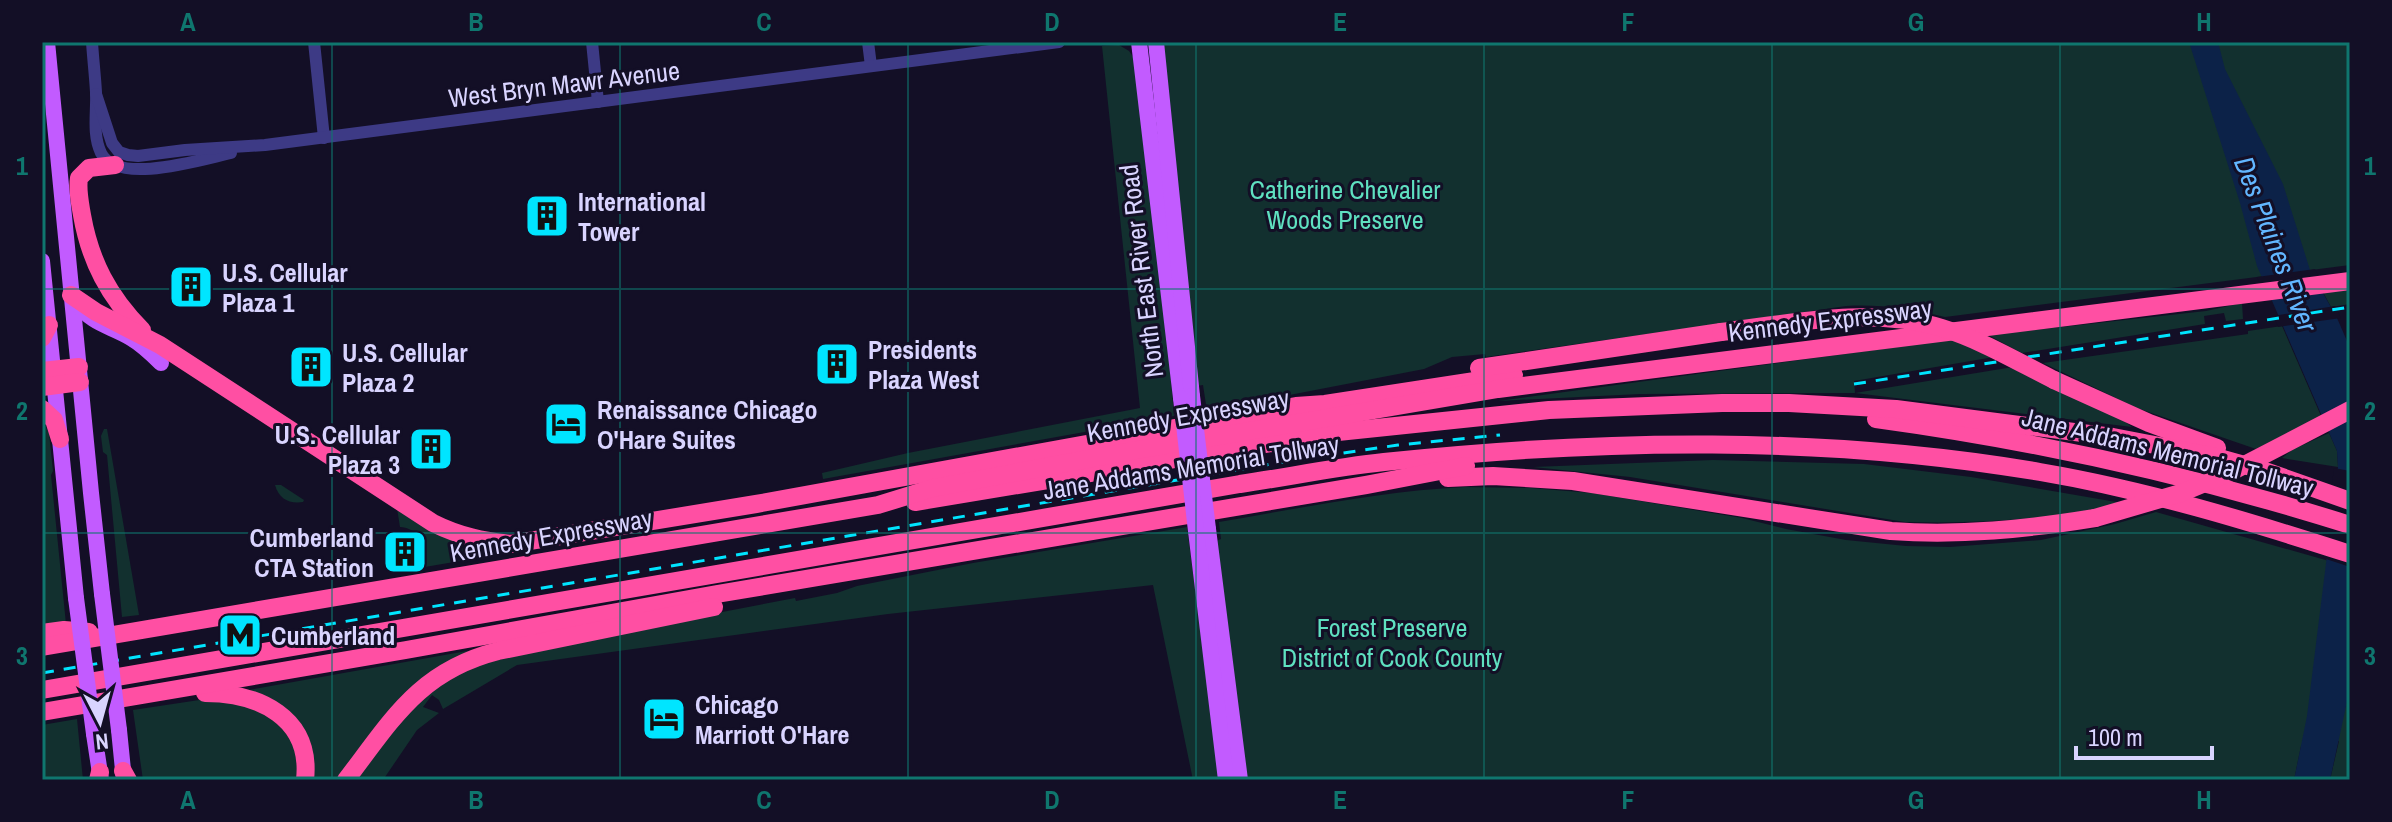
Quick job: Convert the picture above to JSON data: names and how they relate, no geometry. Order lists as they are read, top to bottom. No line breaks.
{"streets":{"highway":["Kennedy Expressway","Jane Addams Memorial Tollway"],"main road":["North East River Road"],"street":["West Bryn Mawr Avenue"]},"crossings":[["Kennedy Expressway","Jane Addams Memorial Tollway"]],"water":["Des Plaines River"],"parks":["Catherine Chevalier Woods Preserve","Forest Preserve District of Cook County"],"places":{"building":["International Tower","U.S. Cellular Plaza 1","Presidents Plaza West","U.S. Cellular Plaza 2","U.S. Cellular Plaza 3","Cumberland CTA Station"],"hotel":["Renaissance Chicago O'Hare Suites","Chicago Marriott O'Hare"],"metro station":["Cumberland"]},"scale_bar":"100 m","north":"bottom","grid":{"columns":["A","B","C","D","E","F","G","H"],"rows":["1","2","3"]}}
